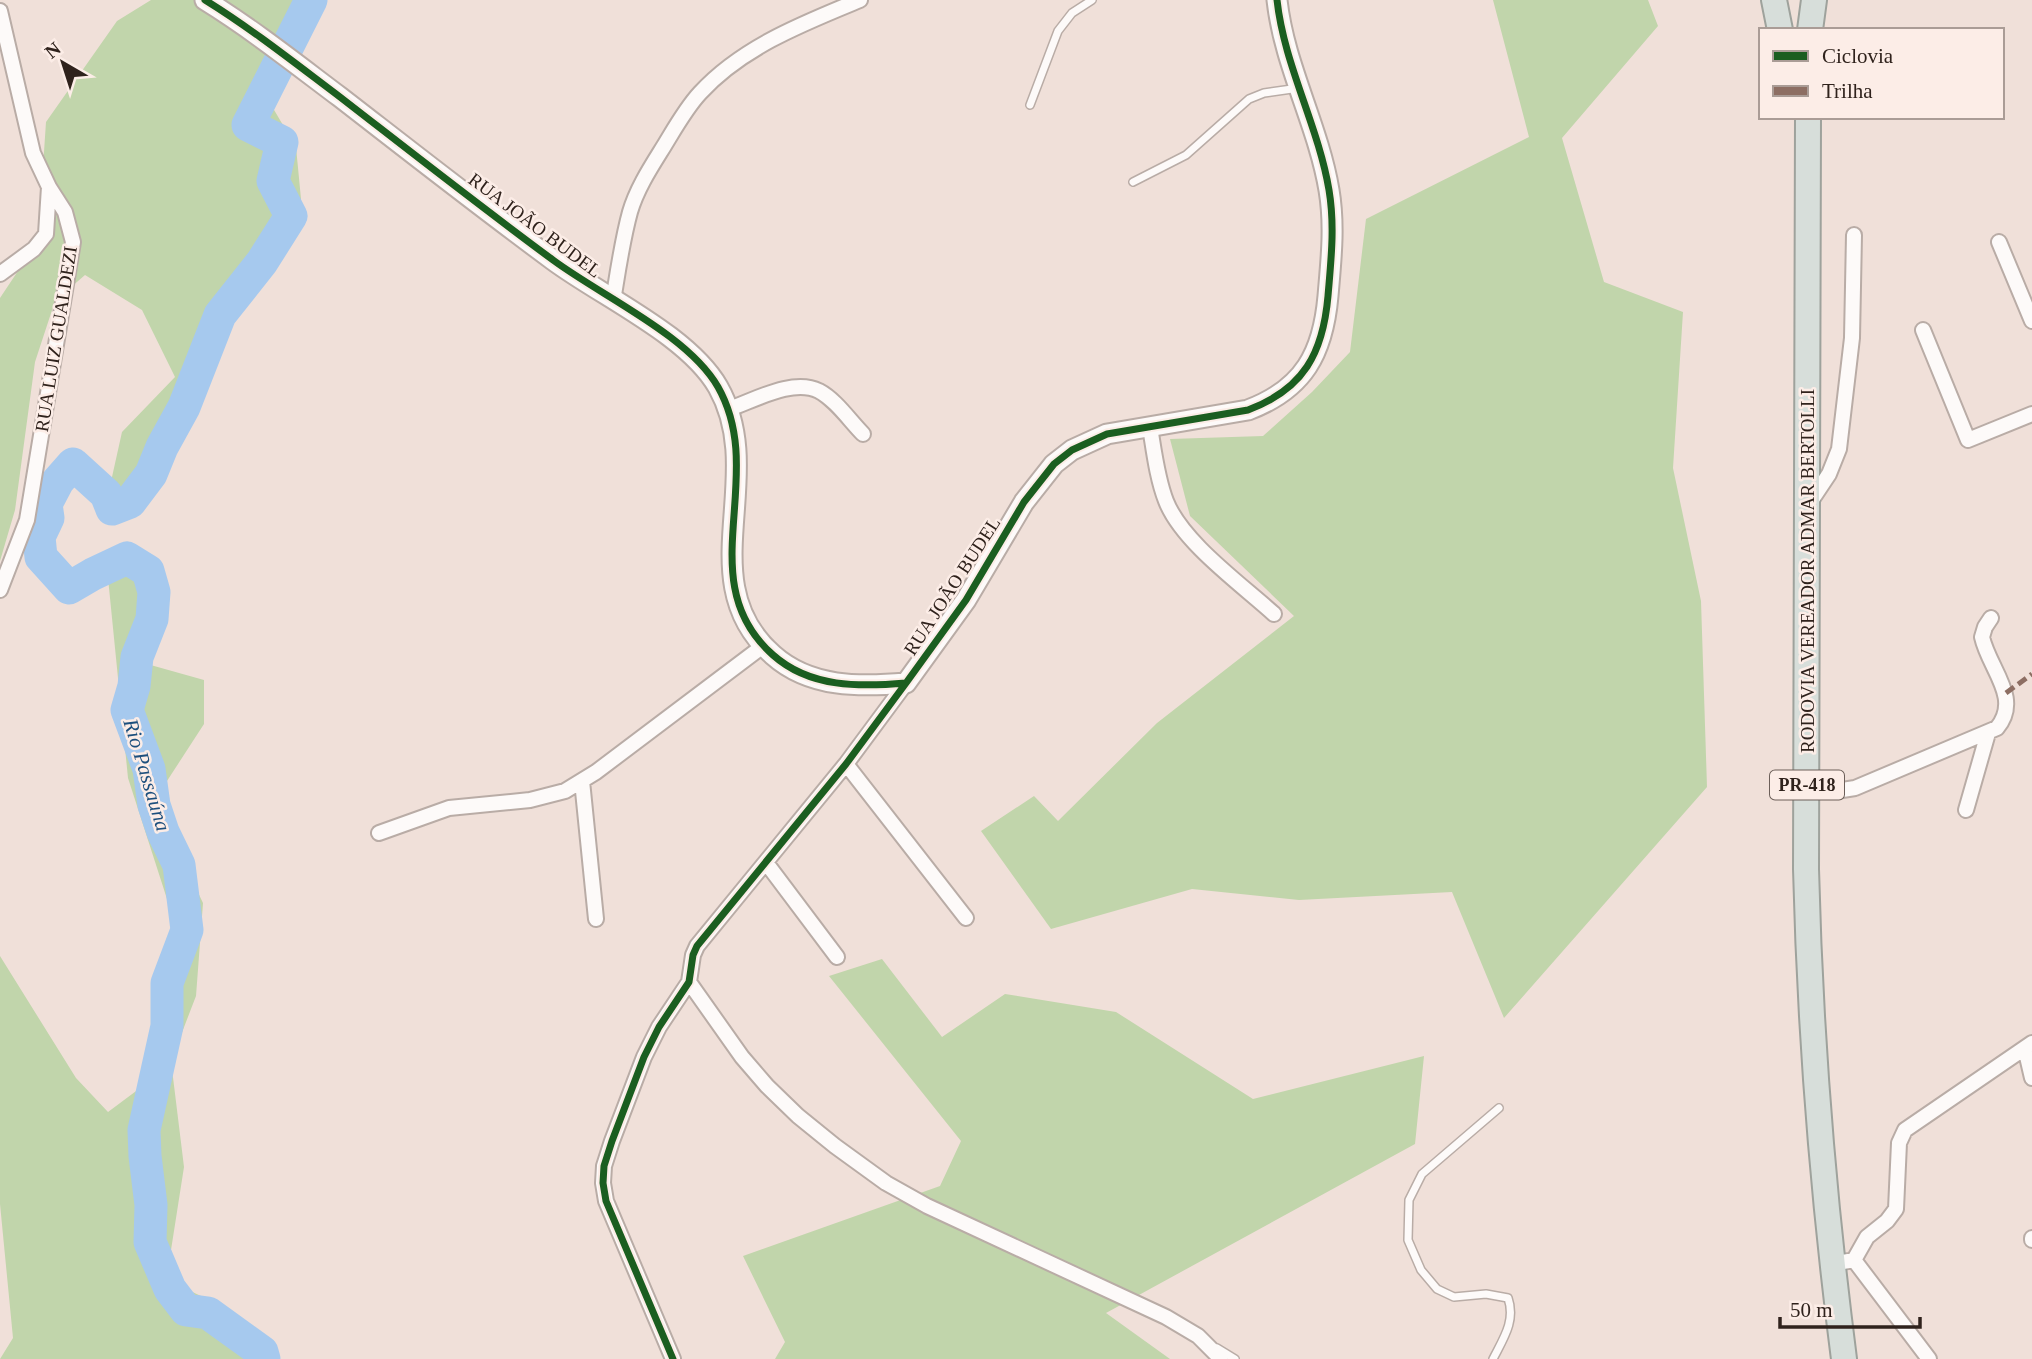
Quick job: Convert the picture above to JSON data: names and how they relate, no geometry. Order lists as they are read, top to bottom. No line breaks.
{"streets":{"highway":["RODOVIA VEREADOR ADMAR BERTOLLI","PR-418"],"street":["RUA JOÃO BUDEL","RUA LUIZ GUALDEZI"]},"water":["Rio Passaúna"],"legend":["Ciclovia","Trilha"],"scale_bar":"50 m","north":"top left"}
